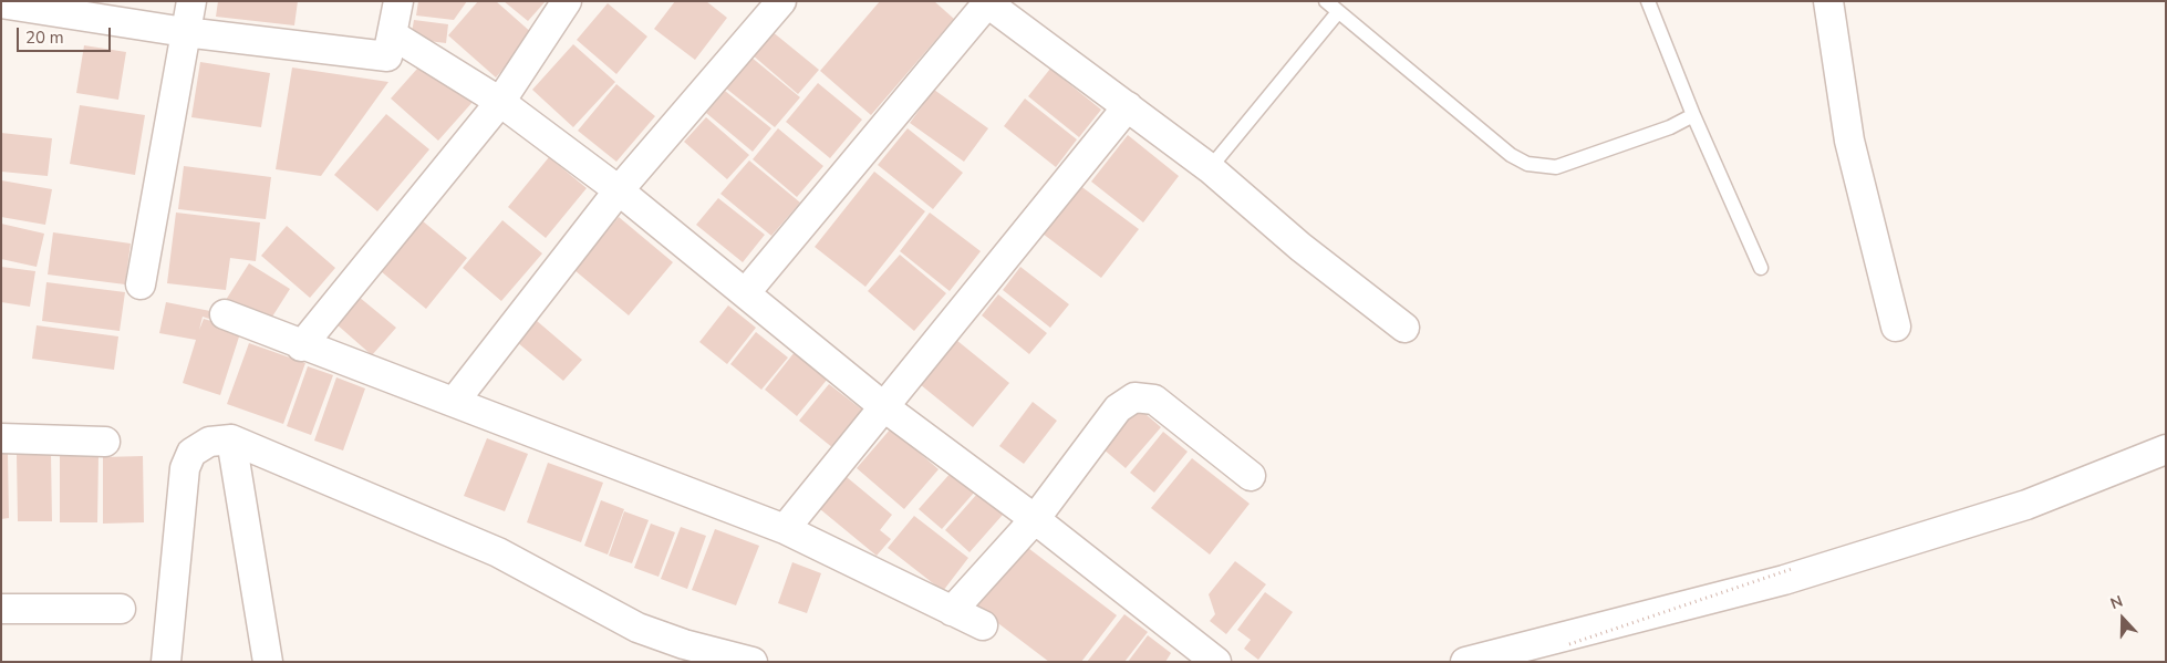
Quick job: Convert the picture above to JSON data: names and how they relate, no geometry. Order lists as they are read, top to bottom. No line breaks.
{"scale_bar":"20 m","north":"top"}
